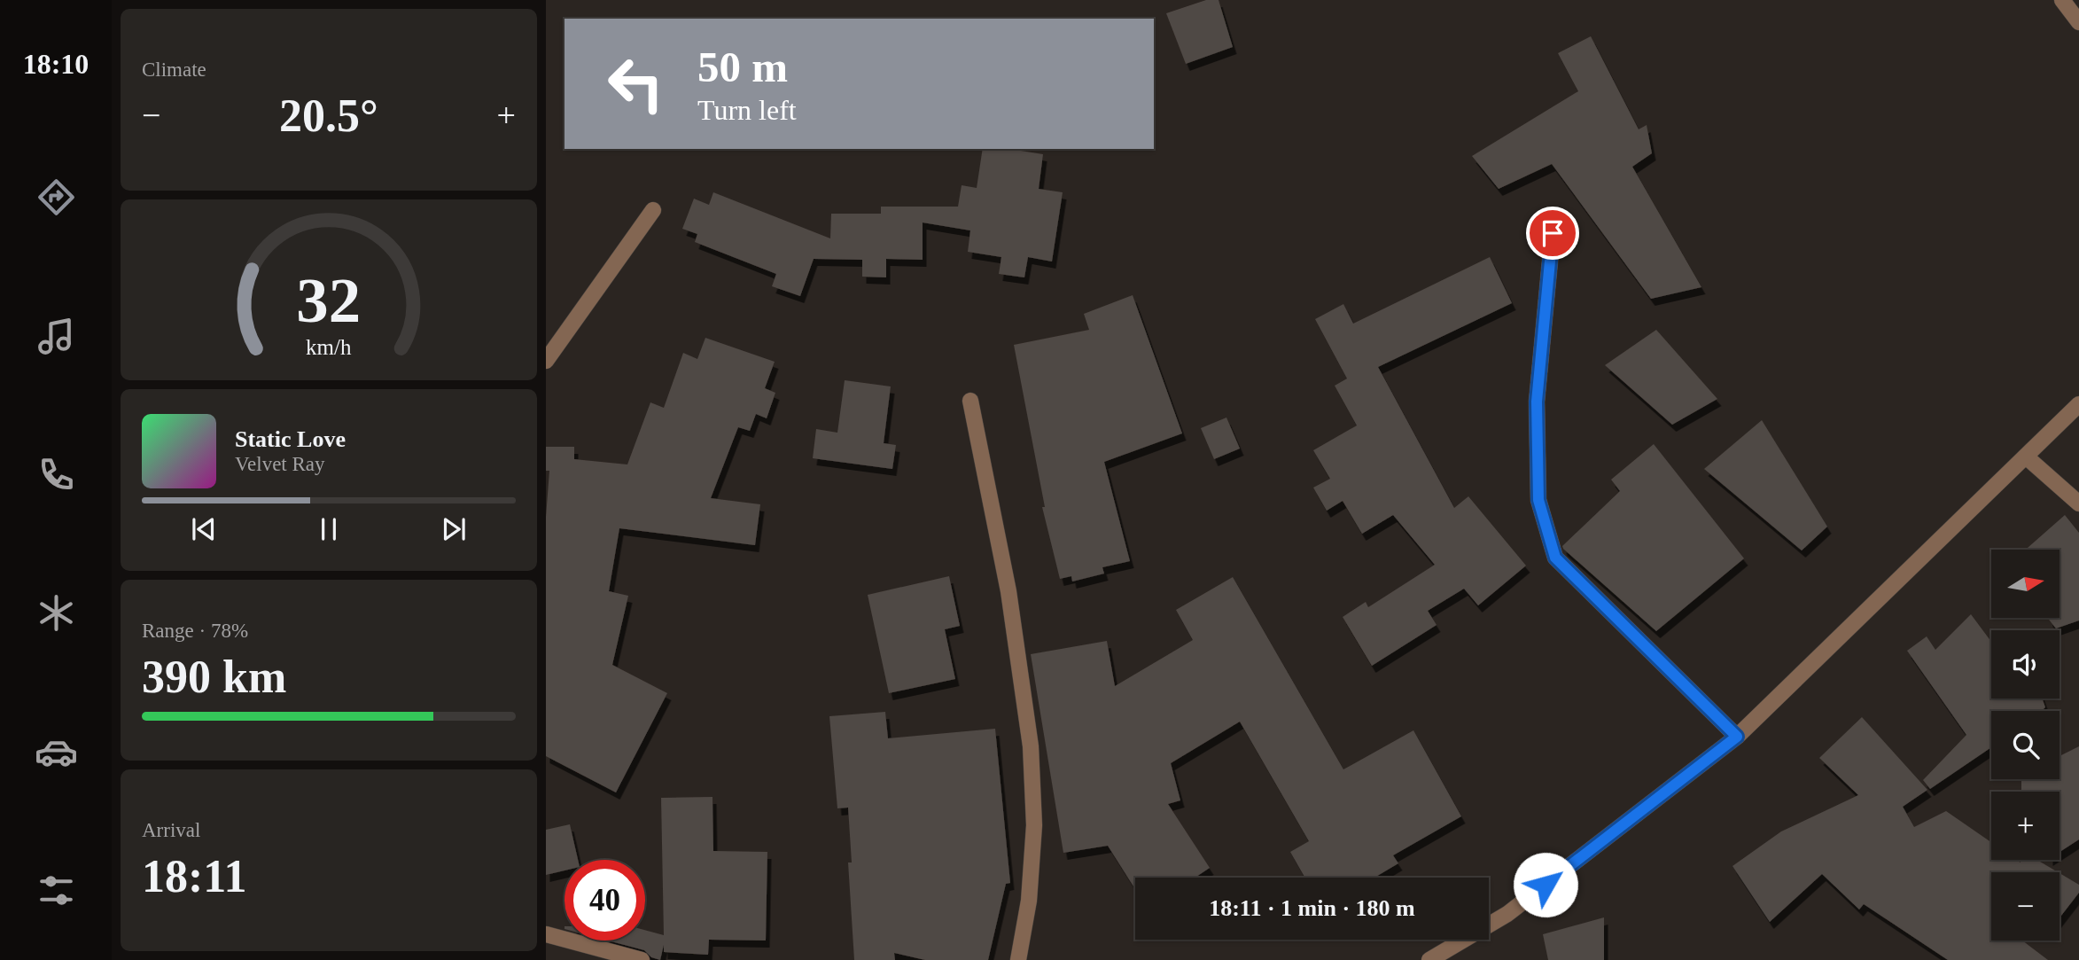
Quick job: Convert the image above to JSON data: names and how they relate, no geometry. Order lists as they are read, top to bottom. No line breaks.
{"north":"right","page":{"tabs":"18:10","tile":["Climate",["Range · 78%","390 km"],["Arrival","18:11"]],"turn":["50 m","Turn left"],"heat":["−","20.5°","+"],"song":["Static Love","Velvet Ray"],"map_buttons":["+","−"],"limit":"40","trip":"18:11 · 1 min · 180 m","gauge":["32","km/h"]}}
